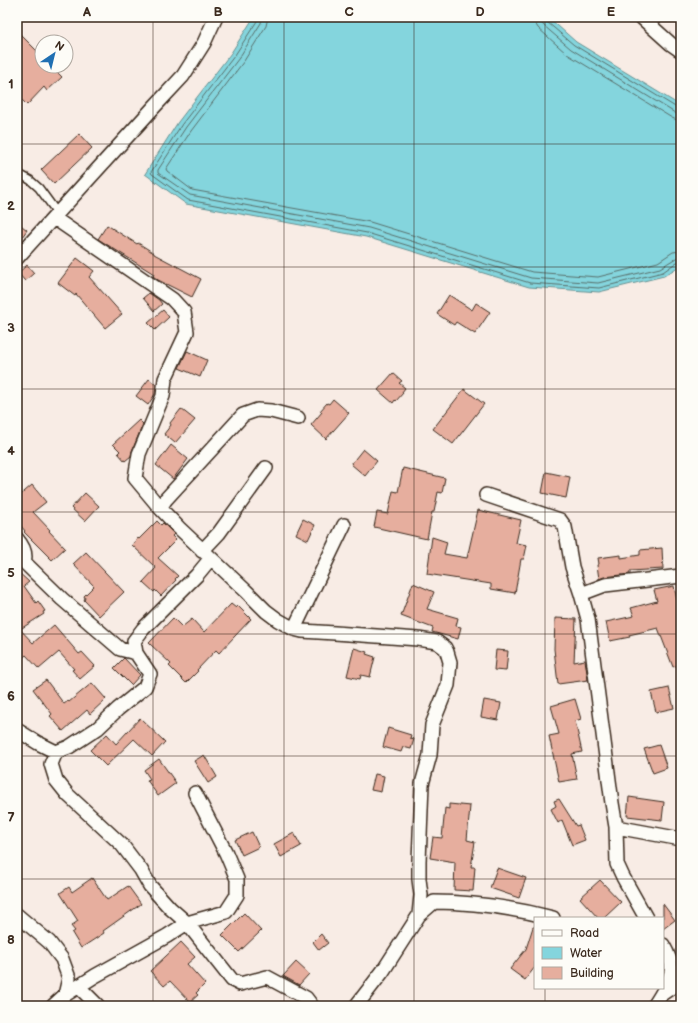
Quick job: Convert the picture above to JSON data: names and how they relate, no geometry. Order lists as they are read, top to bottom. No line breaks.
{"legend":["Road","Water","Building"],"north":"top right","grid":{"columns":["A","B","C","D","E"],"rows":["1","2","3","4","5","6","7","8"]}}
